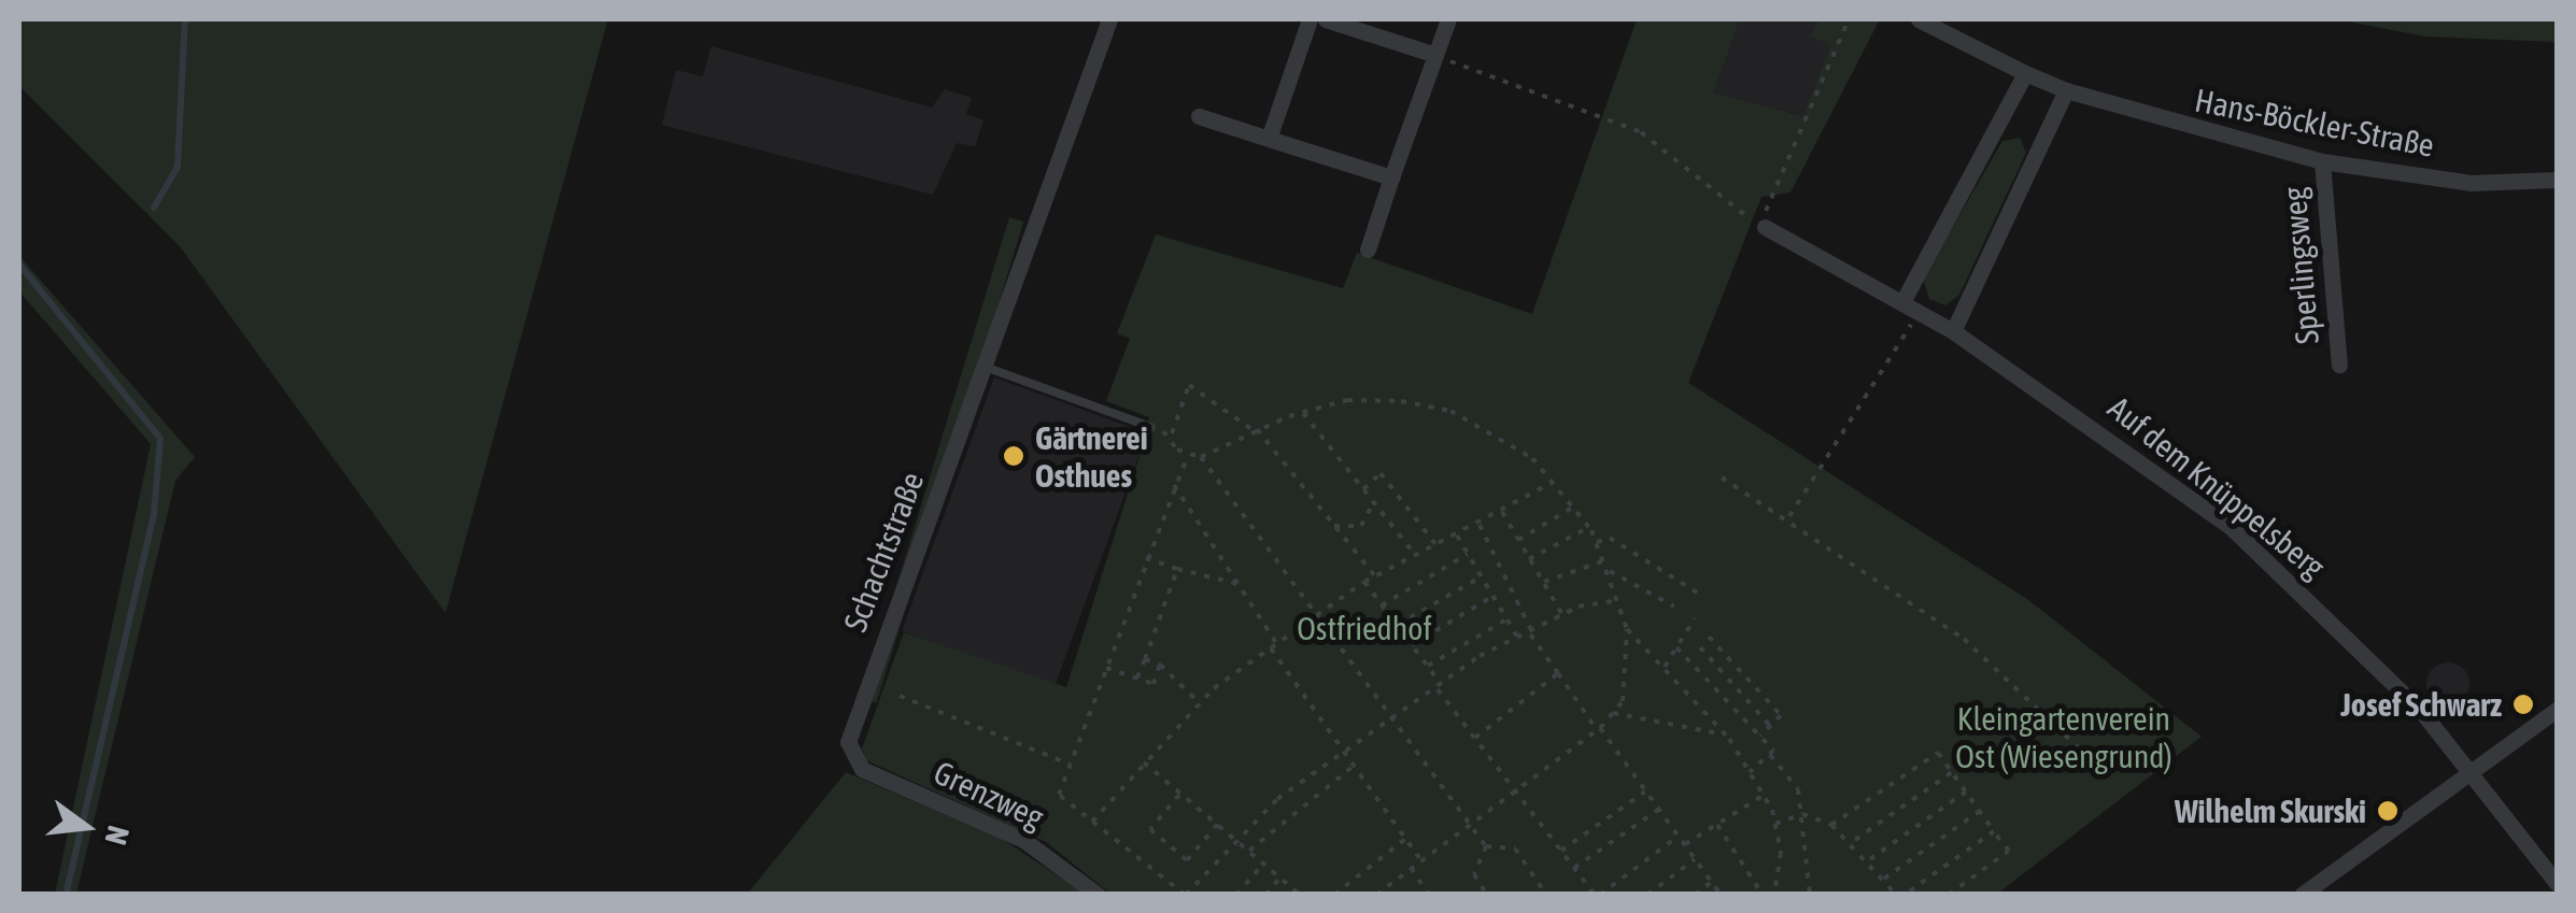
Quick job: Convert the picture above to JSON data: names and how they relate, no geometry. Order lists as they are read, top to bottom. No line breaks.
{"streets":{"street":["Hans-Böckler-Straße","Sperlingsweg","Auf dem Knüppelsberg","Schachtstraße","Grenzweg"]},"crossings":[["Hans-Böckler-Straße","Sperlingsweg"],["Schachtstraße","Grenzweg"]],"parks":["Ostfriedhof","Kleingartenverein Ost (Wiesengrund)"],"places":["Gärtnerei Osthues","Josef Schwarz","Wilhelm Skurski"],"north":"right"}
